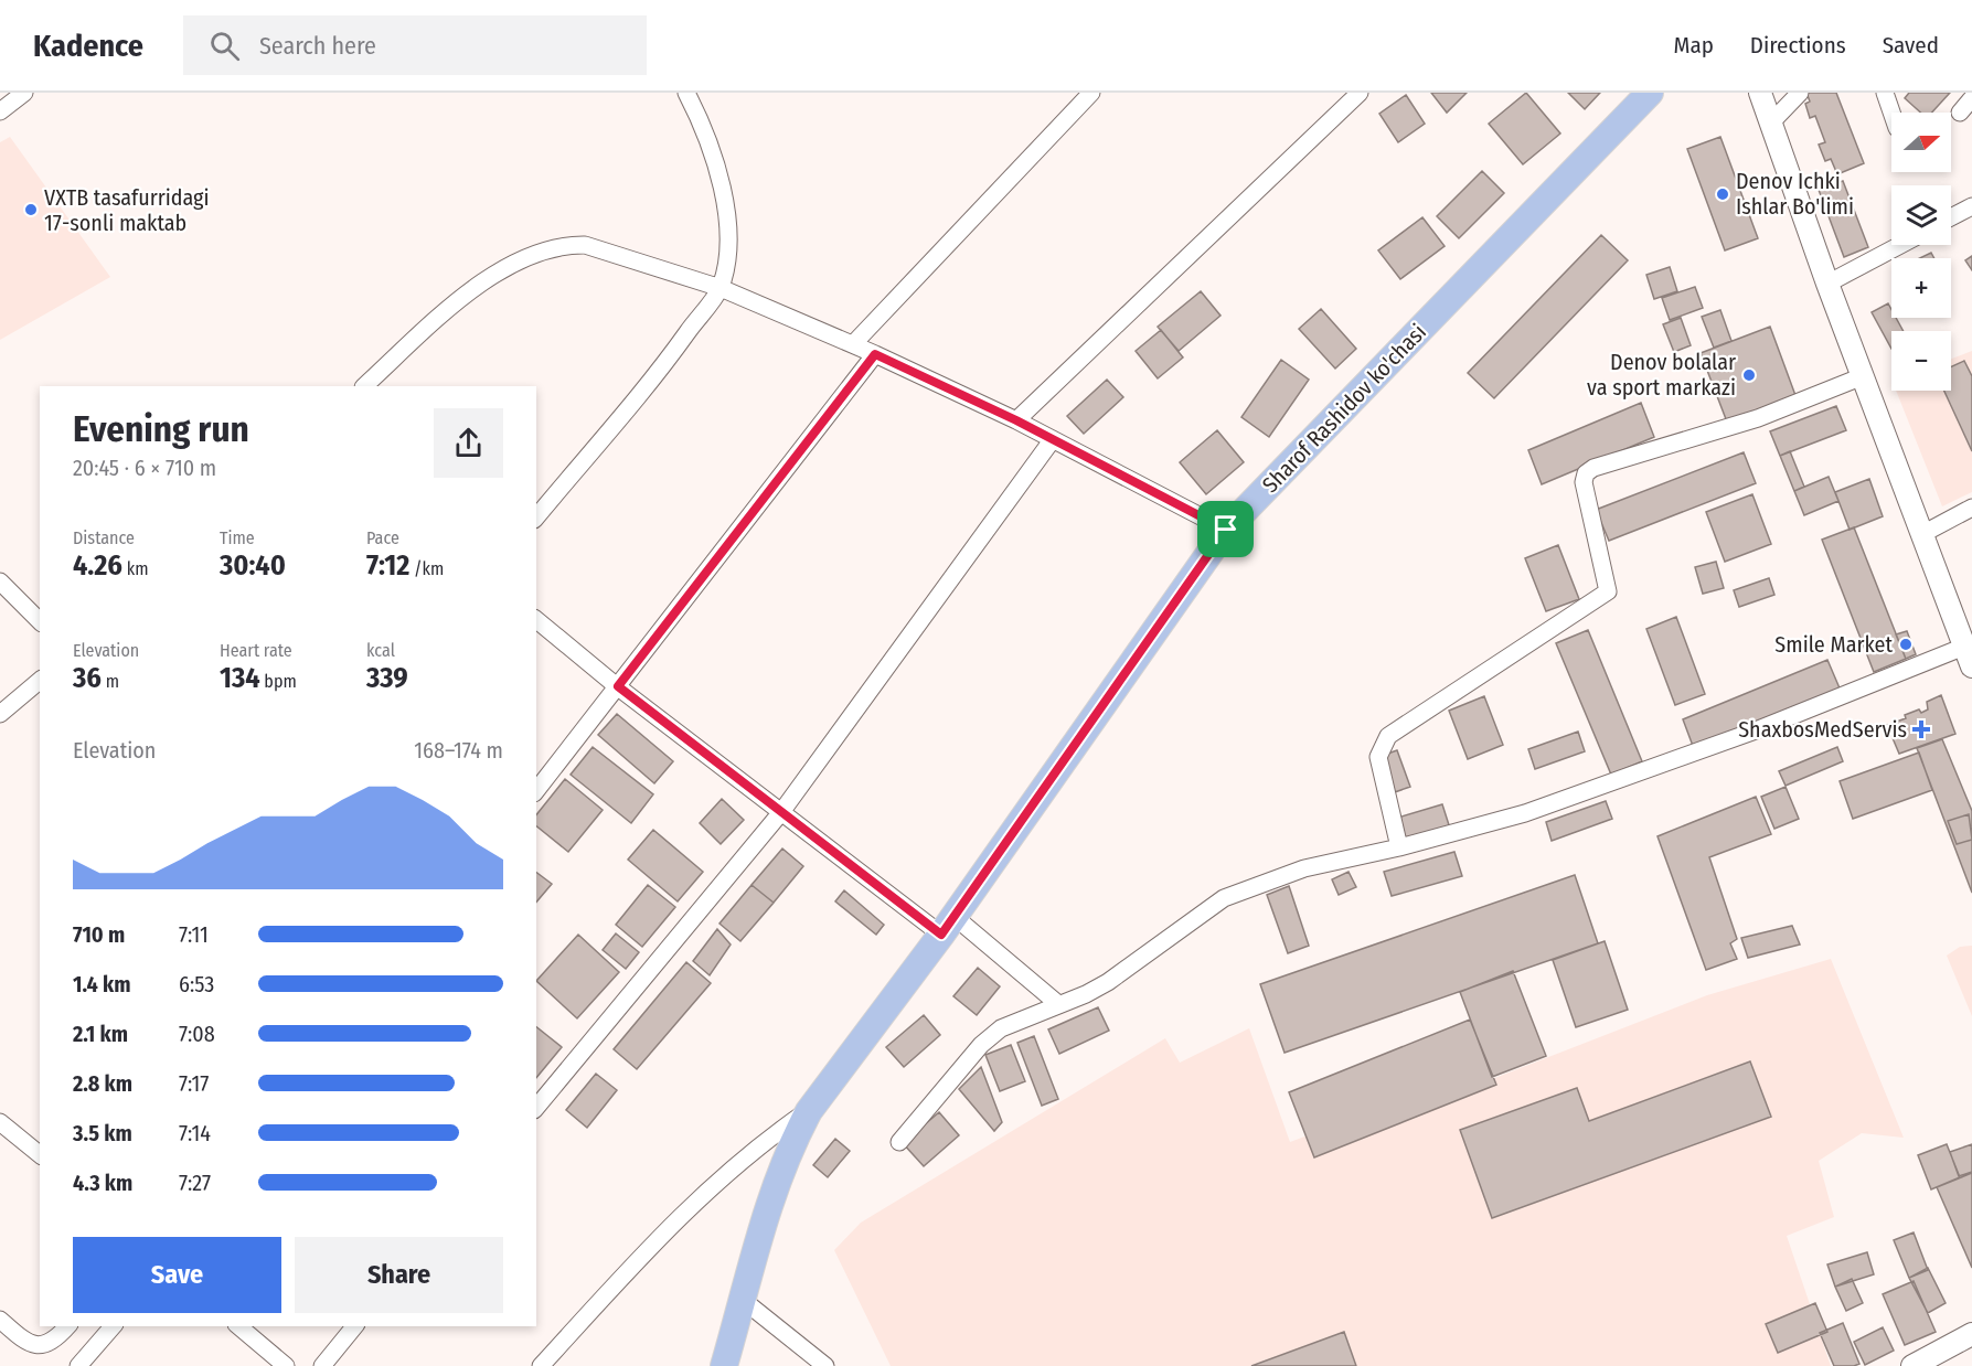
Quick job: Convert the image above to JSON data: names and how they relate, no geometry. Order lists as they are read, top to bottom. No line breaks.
{"streets":{"main road":["Sharof Rashidov ko'chasi"]},"places":{"other":["Denov Ichki Ishlar Bo'limi","VXTB tasafurridagi 17-sonli maktab","Denov bolalar va sport markazi","Smile Market"],"health":["ShaxbosMedServis"]},"north":"right","page":{"header":"Kadence","search":"Search here","nav":["Map","Directions","Saved"],"map_buttons":["+","−"],"heading":["Evening run","20:45 · 6 × 710 m"],"stats":[["Distance","4.26 km"],["Time","30:40"],["Pace","7:12 /km"],["Elevation","36 m"],["Heart rate","134 bpm"],["kcal","339"]],"chart":["Elevation","168–174 m"],"list":[{"name":"710 m","note":"7:11"},{"name":"1.4 km","note":"6:53"},{"name":"2.1 km","note":"7:08"},{"name":"2.8 km","note":"7:17"},{"name":"3.5 km","note":"7:14"},{"name":"4.3 km","note":"7:27"}],"buttons":["Save","Share"]}}
